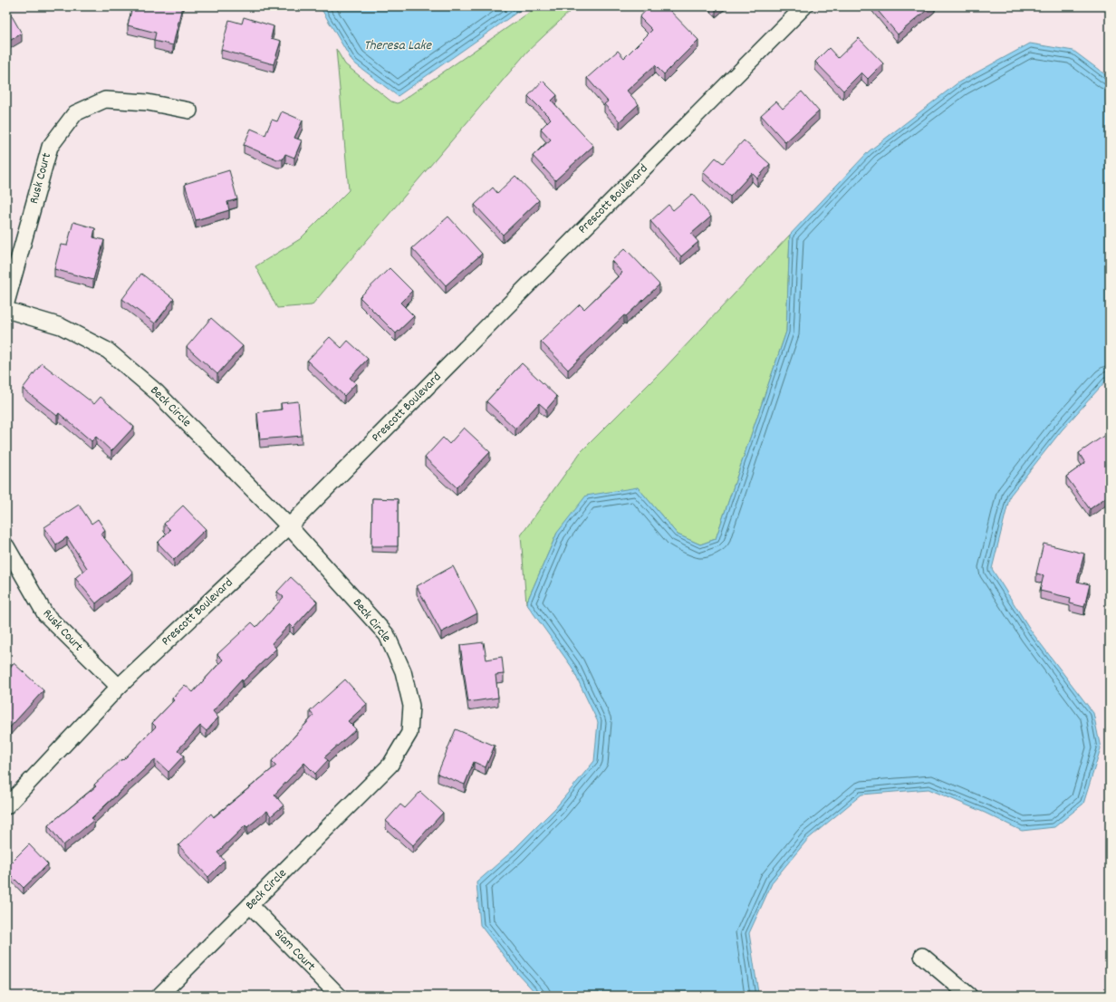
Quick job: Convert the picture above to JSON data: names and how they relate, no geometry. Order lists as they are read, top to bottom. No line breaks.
{"streets":{"street":["Rusk Court","Prescott Boulevard","Beck Circle","Siam Court"]},"crossings":[["Rusk Court","Prescott Boulevard"],["Prescott Boulevard","Beck Circle"],["Beck Circle","Siam Court"]],"water":["Theresa Lake"]}
